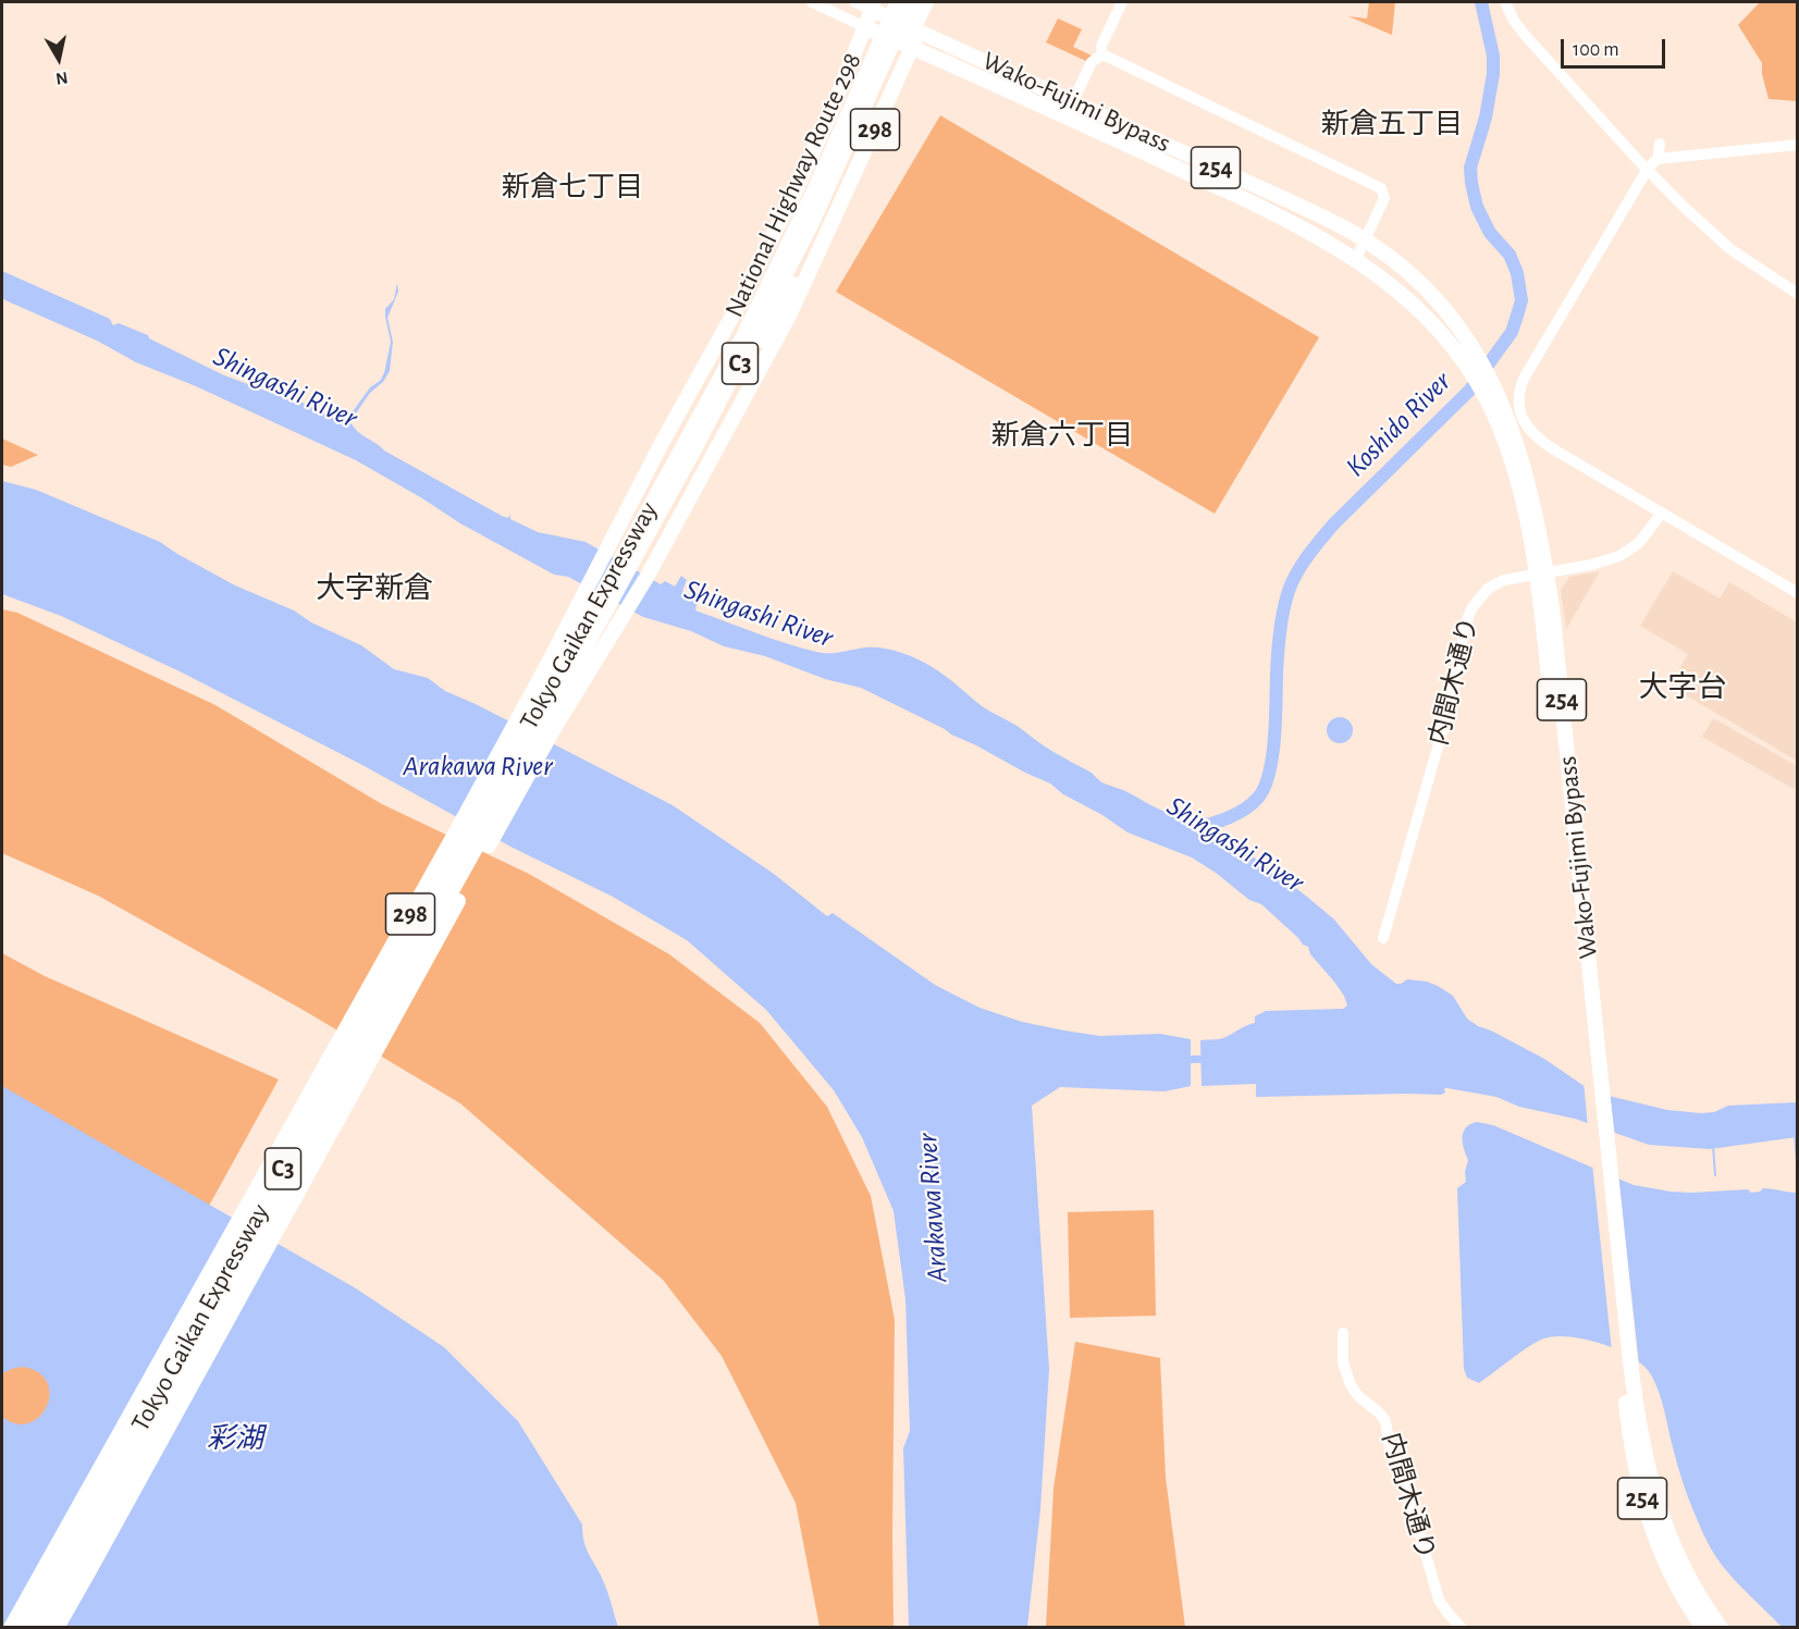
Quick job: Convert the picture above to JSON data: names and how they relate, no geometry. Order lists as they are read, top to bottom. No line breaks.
{"streets":{"highway":["Wako-Fujimi Bypass","298","254","National Highway Route 298","C3","Tokyo Gaikan Expressway"],"street":["内間木通り"]},"crossings":[["Wako-Fujimi Bypass","National Highway Route 298"],["Wako-Fujimi Bypass","内間木通り"]],"districts":["新倉五丁目","新倉七丁目","新倉六丁目","大字新倉","大字台"],"water":["Shingashi River","Koshido River","Arakawa River","彩湖"],"scale_bar":"100 m","north":"bottom"}
